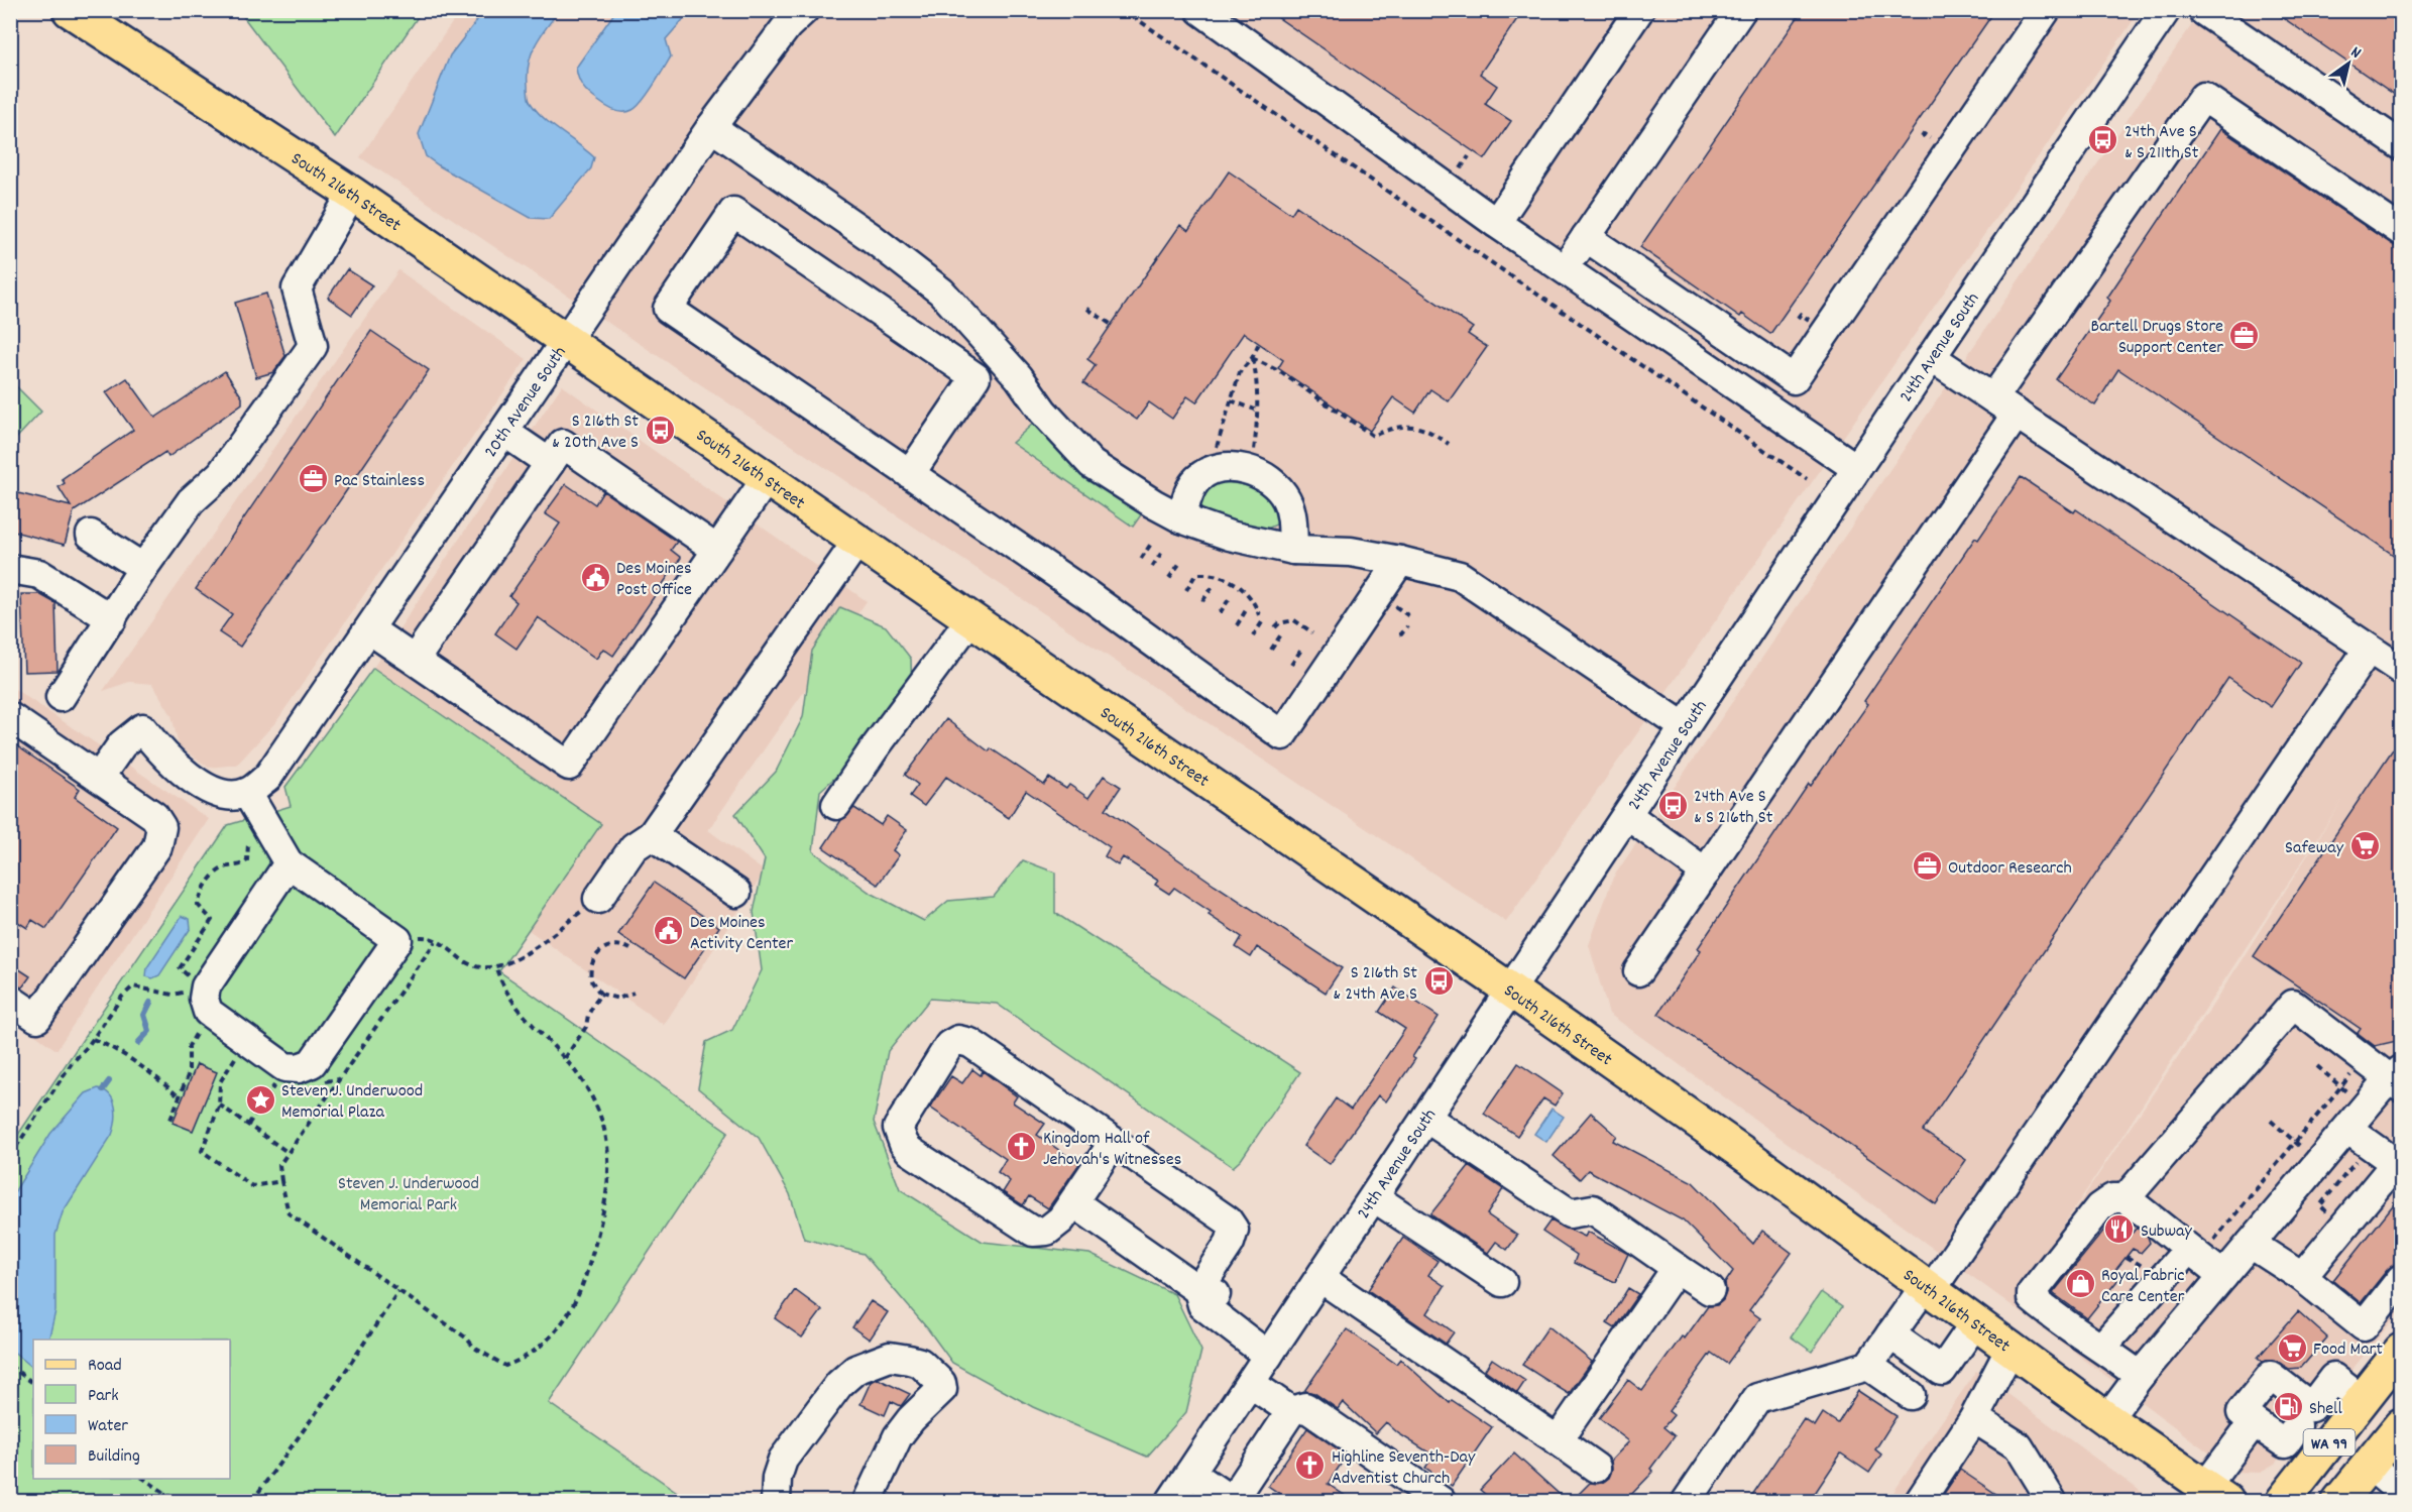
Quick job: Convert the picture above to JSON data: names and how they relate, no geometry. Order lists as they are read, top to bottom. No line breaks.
{"streets":{"main road":["South 216th Street","WA 99"],"street":["24th Avenue South","20th Avenue South"]},"crossings":[["South 216th Street","24th Avenue South"],["South 216th Street","20th Avenue South"]],"parks":["Steven J. Underwood Memorial Park"],"places":{"bus stop":["24th Ave S & S 211th St","S 216th St & 20th Ave S","24th Ave S & S 216th St","S 216th St & 24th Ave S"],"office":["Bartell Drugs Store Support Center","Pac Stainless","Outdoor Research"],"public building":["Des Moines Post Office","Des Moines Activity Center"],"supermarket":["Safeway","Food Mart"],"place":["Steven J. Underwood Memorial Plaza"],"church":["Kingdom Hall of Jehovah's Witnesses","Highline Seventh-Day Adventist Church"],"restaurant":["Subway"],"shop":["Royal Fabric Care Center"],"fuel station":["Shell"]},"legend":["Road","Park","Water","Building"],"north":"top right"}
